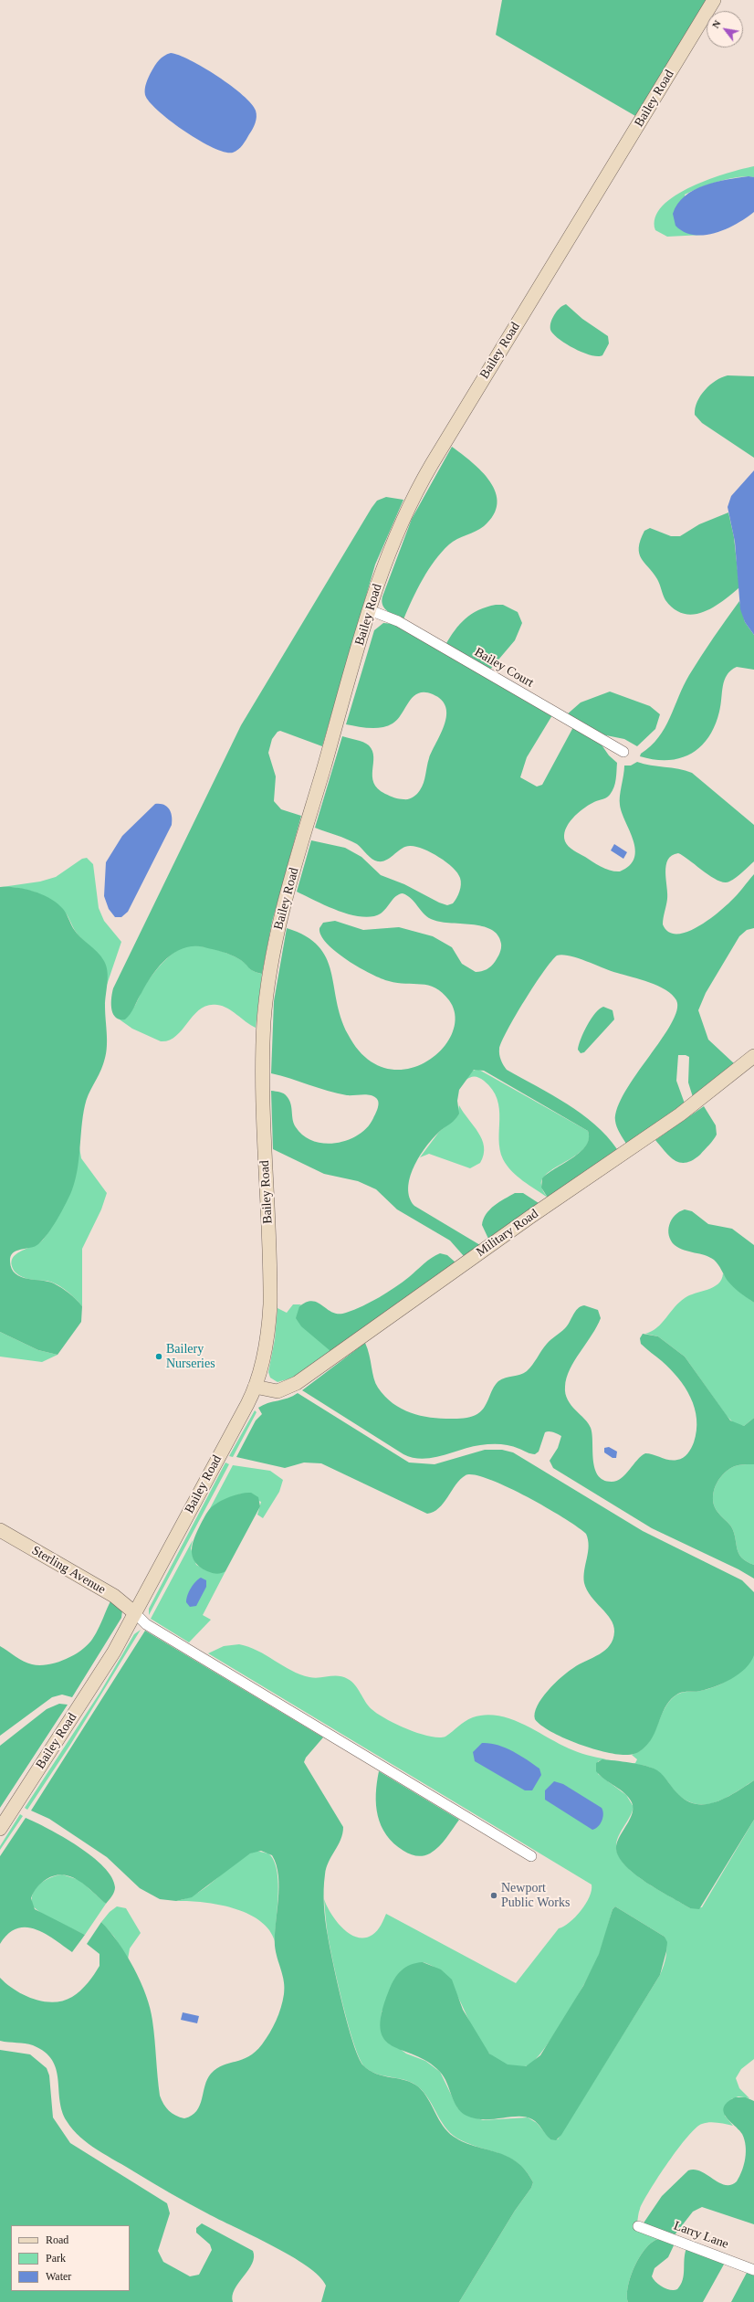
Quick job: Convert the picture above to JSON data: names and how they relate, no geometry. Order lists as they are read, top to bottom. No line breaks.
{"streets":{"main road":["Bailey Road","Military Road","Sterling Avenue"],"street":["Bailey Court","Larry Lane"]},"crossings":[["Bailey Road","Bailey Court"],["Bailey Road","Military Road"],["Bailey Road","Sterling Avenue"]],"places":["Bailery Nurseries","Newport Public Works"],"legend":["Road","Park","Water"],"north":"top left"}
